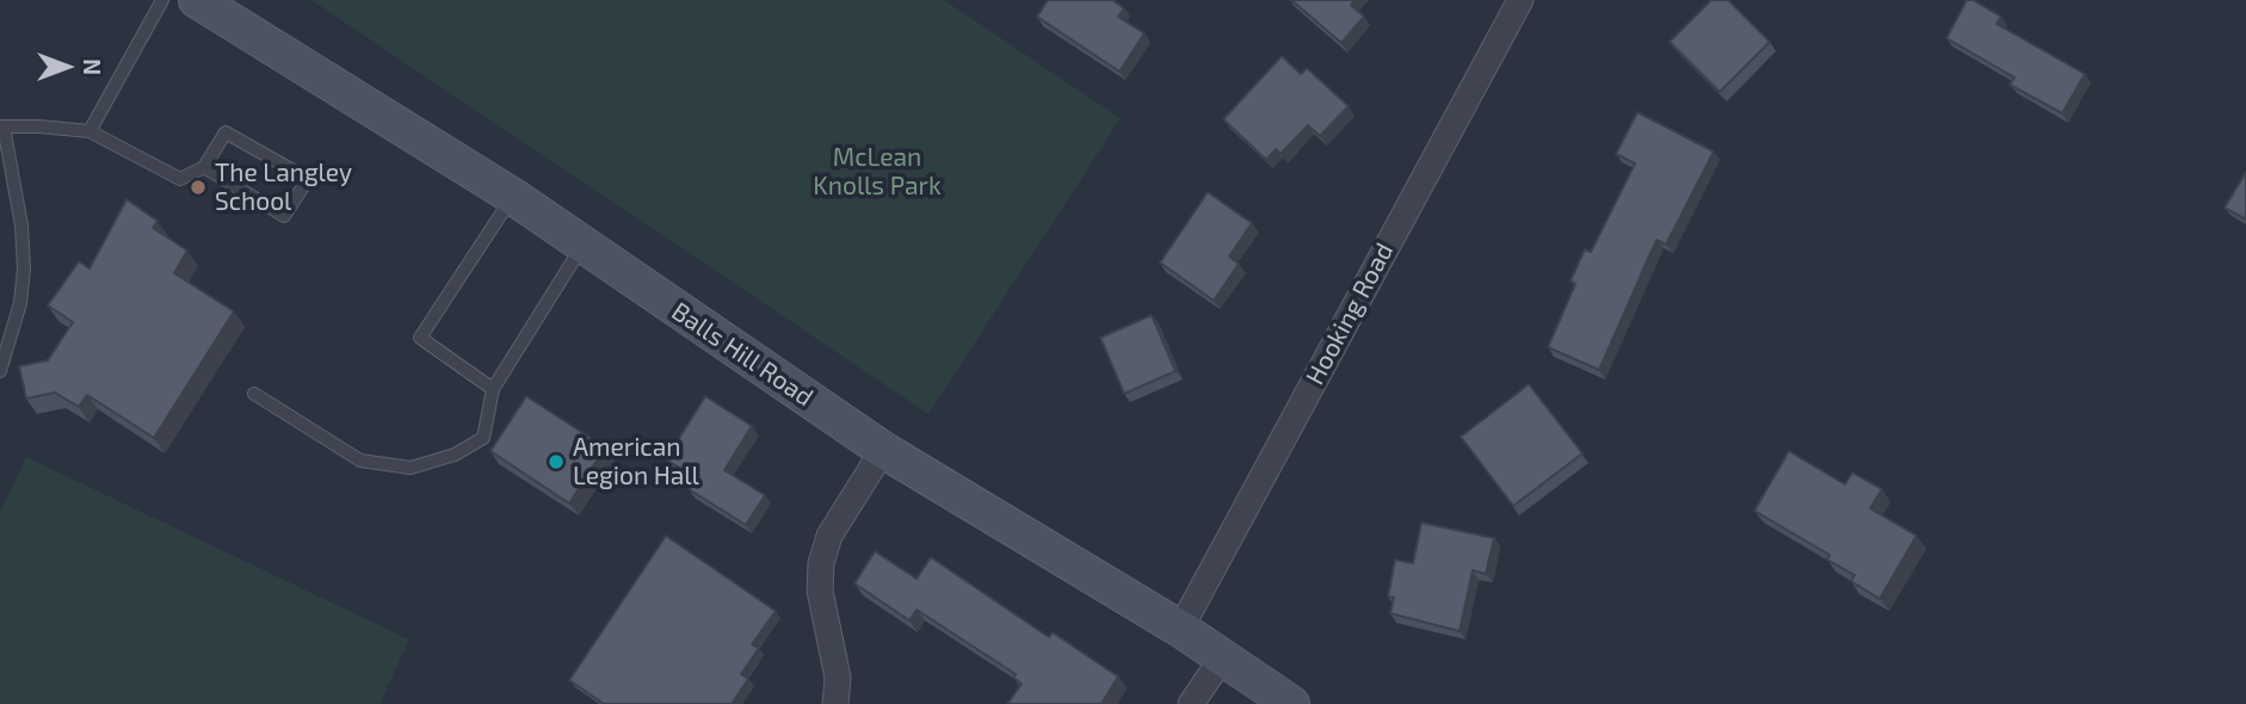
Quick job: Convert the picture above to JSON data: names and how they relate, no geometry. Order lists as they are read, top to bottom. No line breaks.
{"streets":{"street":["Hooking Road","Balls Hill Road"]},"crossings":[["Hooking Road","Balls Hill Road"]],"parks":["McLean Knolls Park"],"places":["The Langley School","American Legion Hall"],"north":"right"}
